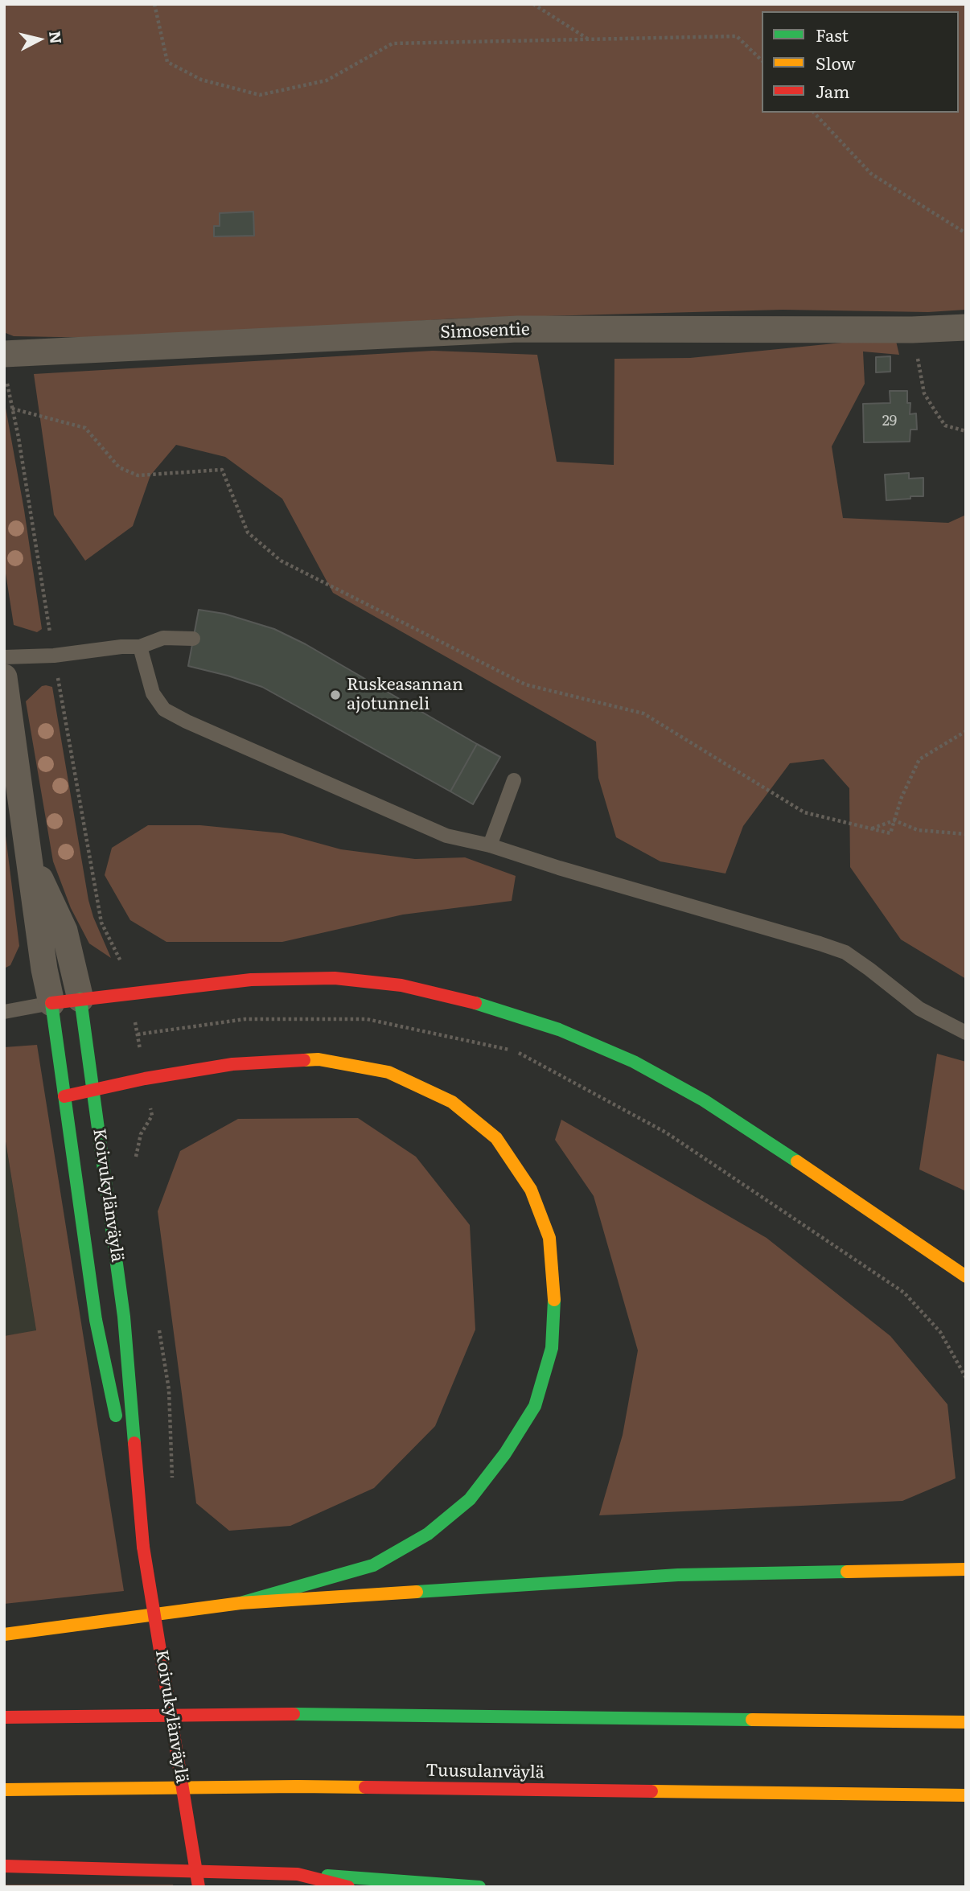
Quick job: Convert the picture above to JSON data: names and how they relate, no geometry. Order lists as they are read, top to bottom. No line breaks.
{"streets":{"main road":["Koivukylänväylä","Tuusulanväylä"],"street":["Simosentie"]},"places":["Ruskeasannan ajotunneli"],"house_numbers":["29"],"legend":["Fast","Slow","Jam"],"north":"right"}
